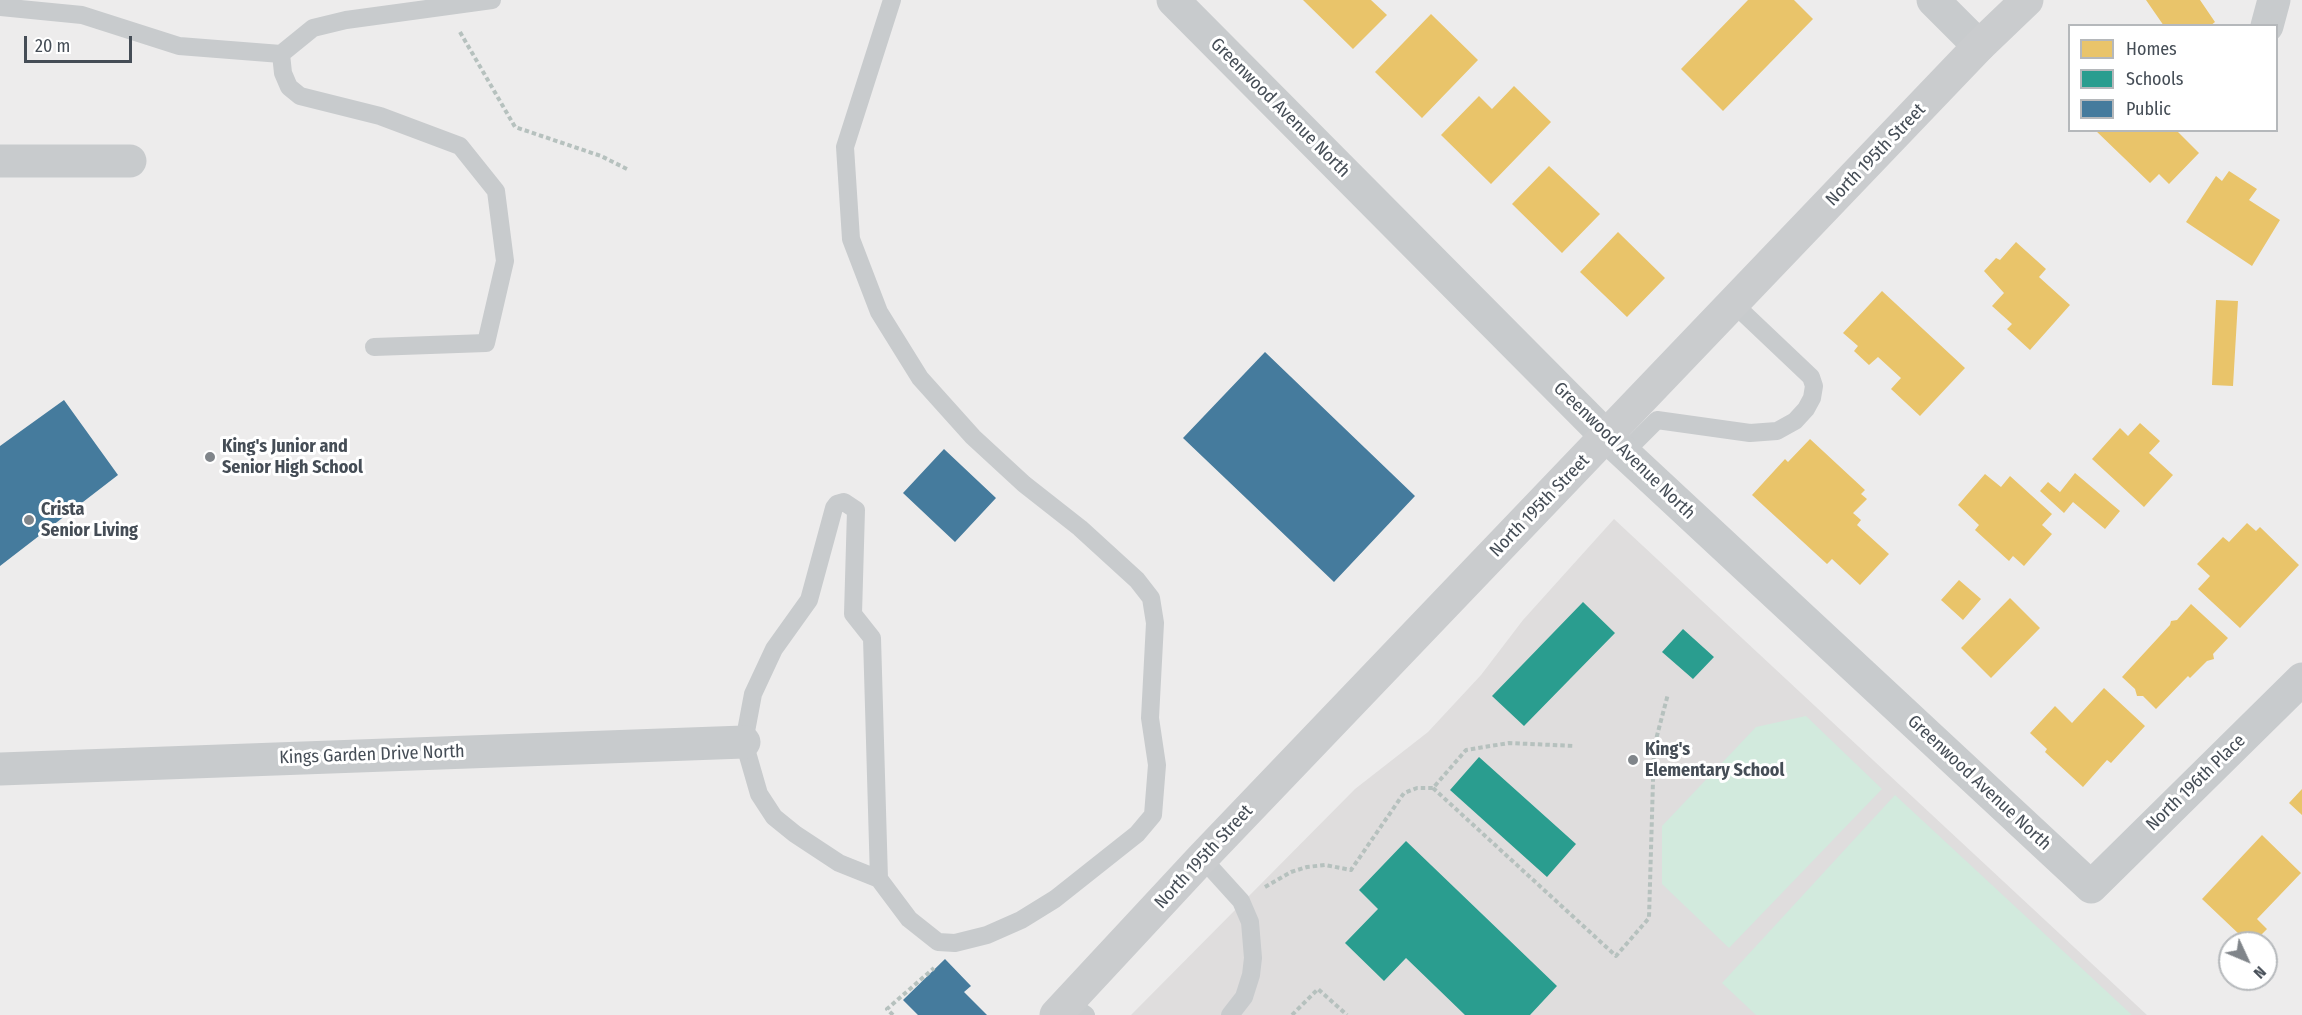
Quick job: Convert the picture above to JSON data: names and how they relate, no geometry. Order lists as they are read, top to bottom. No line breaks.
{"streets":{"street":["Greenwood Avenue North","North 195th Street","Kings Garden Drive North","North 196th Place"]},"crossings":[["Greenwood Avenue North","North 195th Street"],["Greenwood Avenue North","North 196th Place"]],"places":["King's Junior and Senior High School","Crista Senior Living","King's Elementary School"],"legend":["Homes","Schools","Public"],"scale_bar":"20 m","north":"bottom right"}
